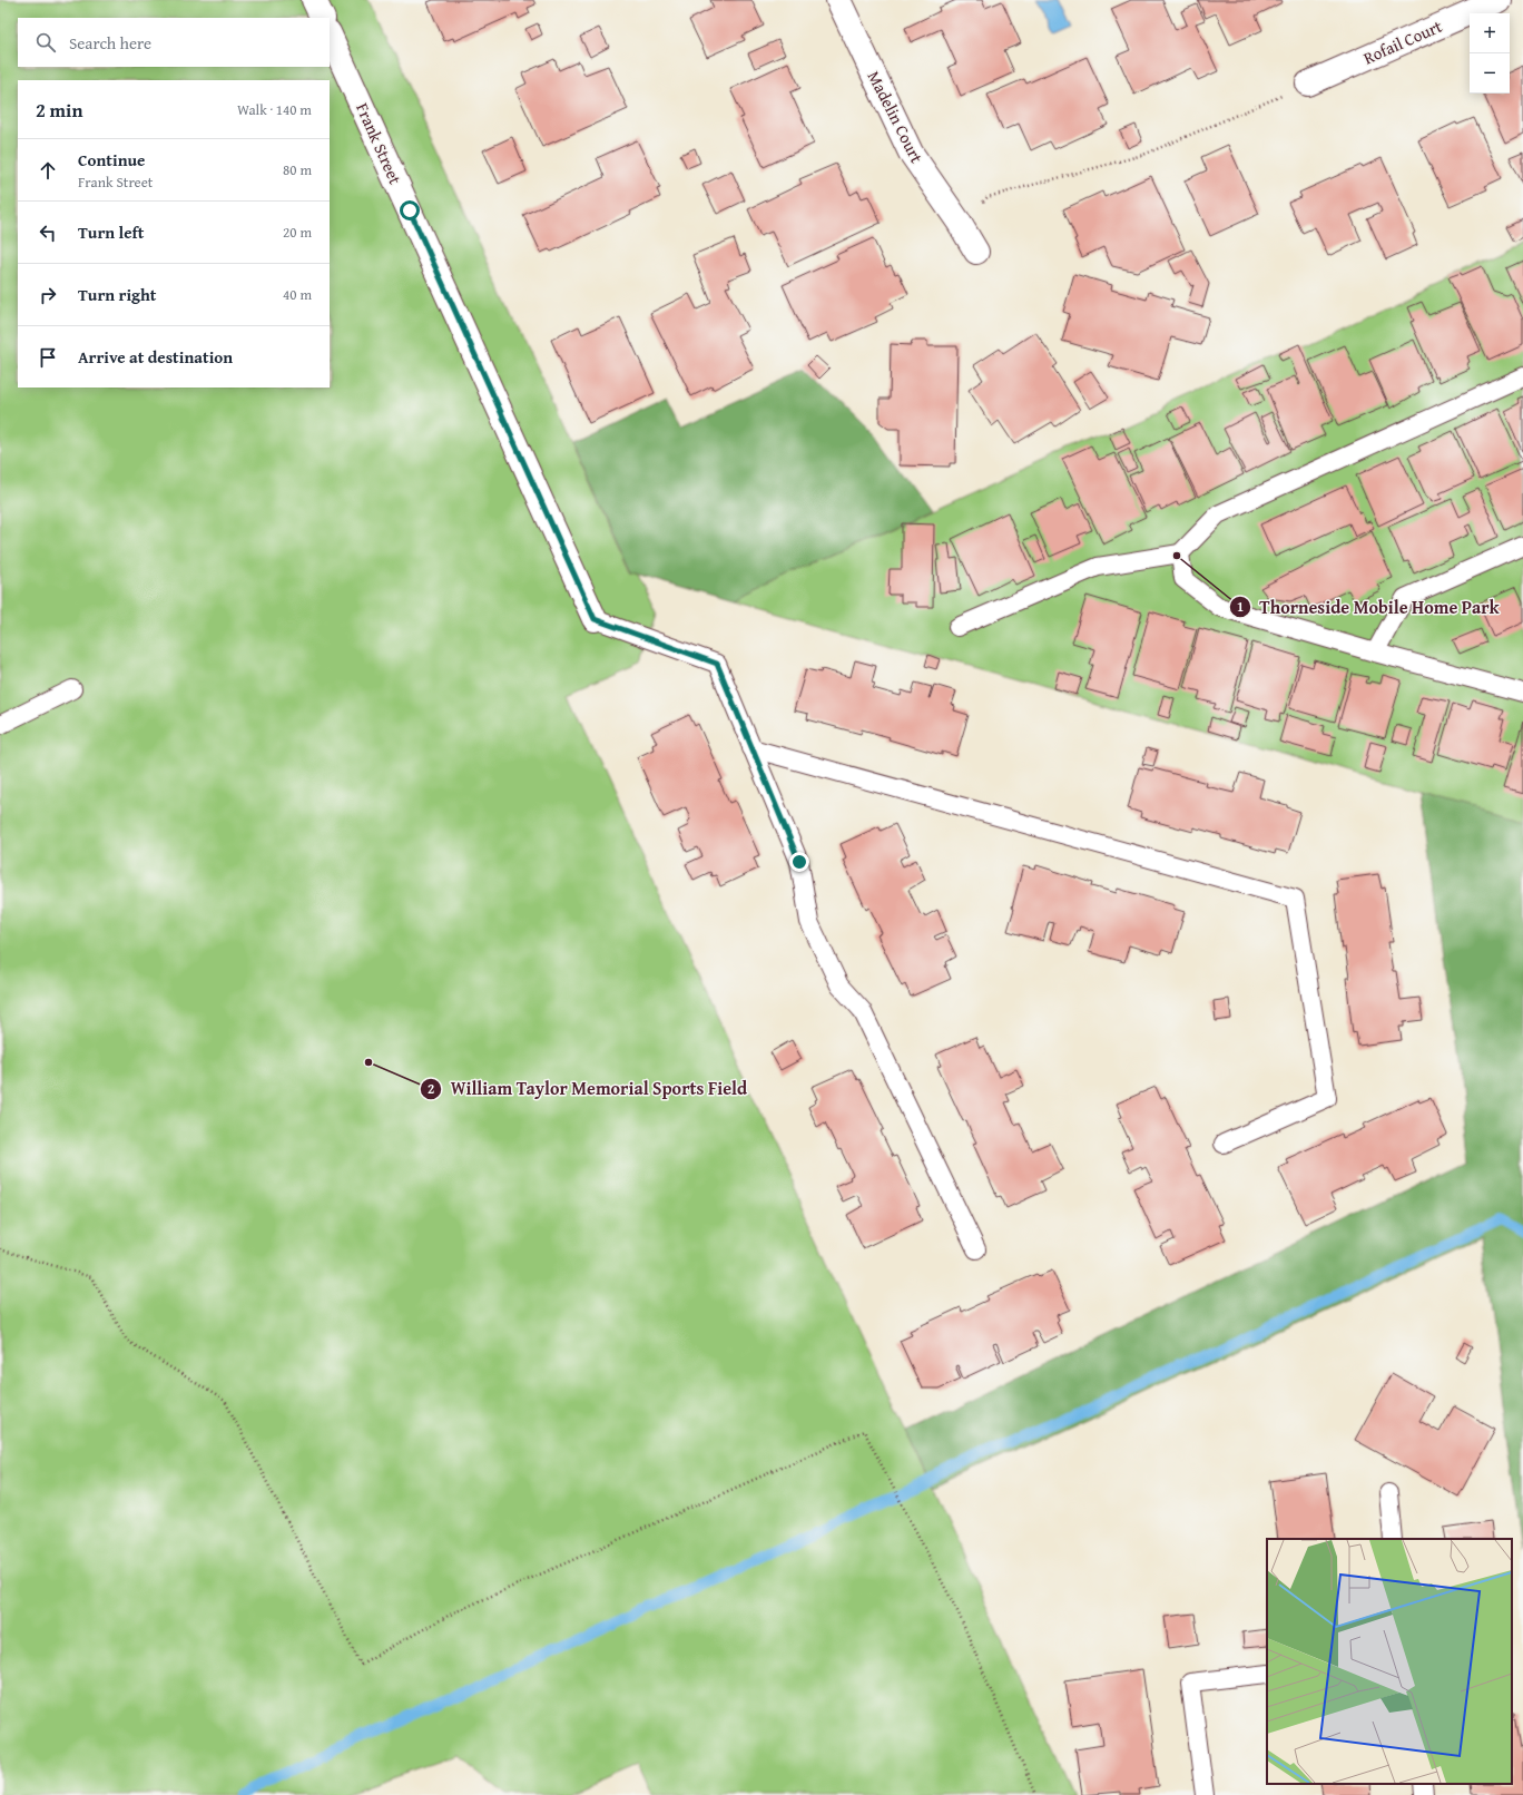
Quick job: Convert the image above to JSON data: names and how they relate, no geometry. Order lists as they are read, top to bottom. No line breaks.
{"streets":{"street":["Rofail Court","Madelin Court","Frank Street"]},"places":["Thorneside Mobile Home Park","William Taylor Memorial Sports Field"],"page":{"map_buttons":["+","−"],"search":"Search here","heading":["2 min","Walk · 140 m"],"list":[["Continue","Frank Street","80 m"],["Turn left","20 m"],["Turn right","40 m"],"Arrive at destination"]}}
